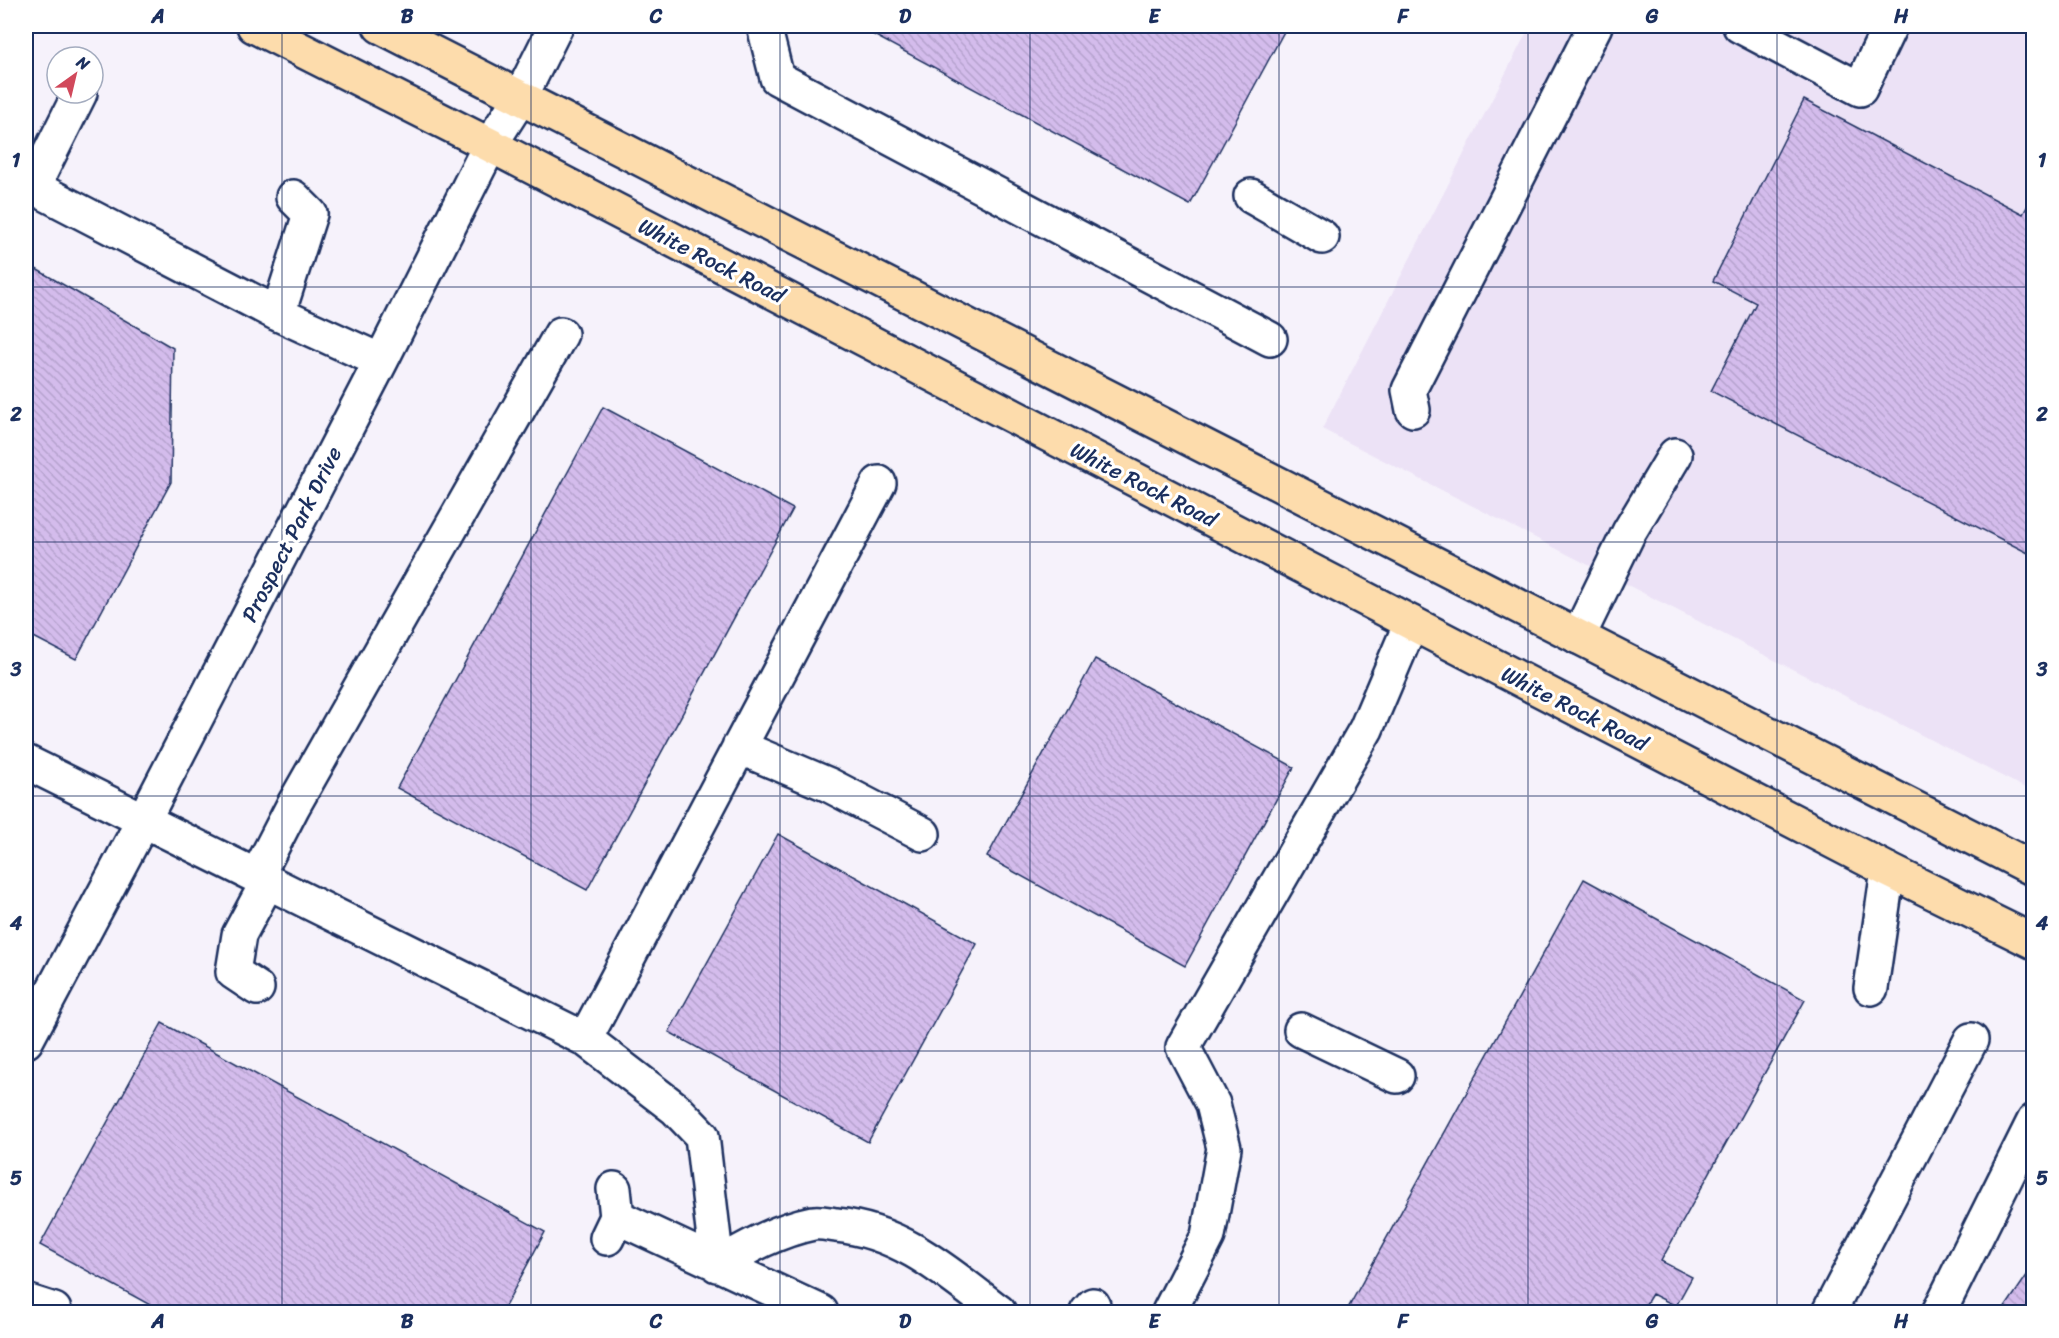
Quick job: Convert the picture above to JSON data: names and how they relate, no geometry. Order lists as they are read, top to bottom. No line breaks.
{"streets":{"main road":["White Rock Road"],"street":["Prospect Park Drive"]},"crossings":[["White Rock Road","Prospect Park Drive"]],"north":"top right","grid":{"columns":["A","B","C","D","E","F","G","H"],"rows":["1","2","3","4","5"]}}
